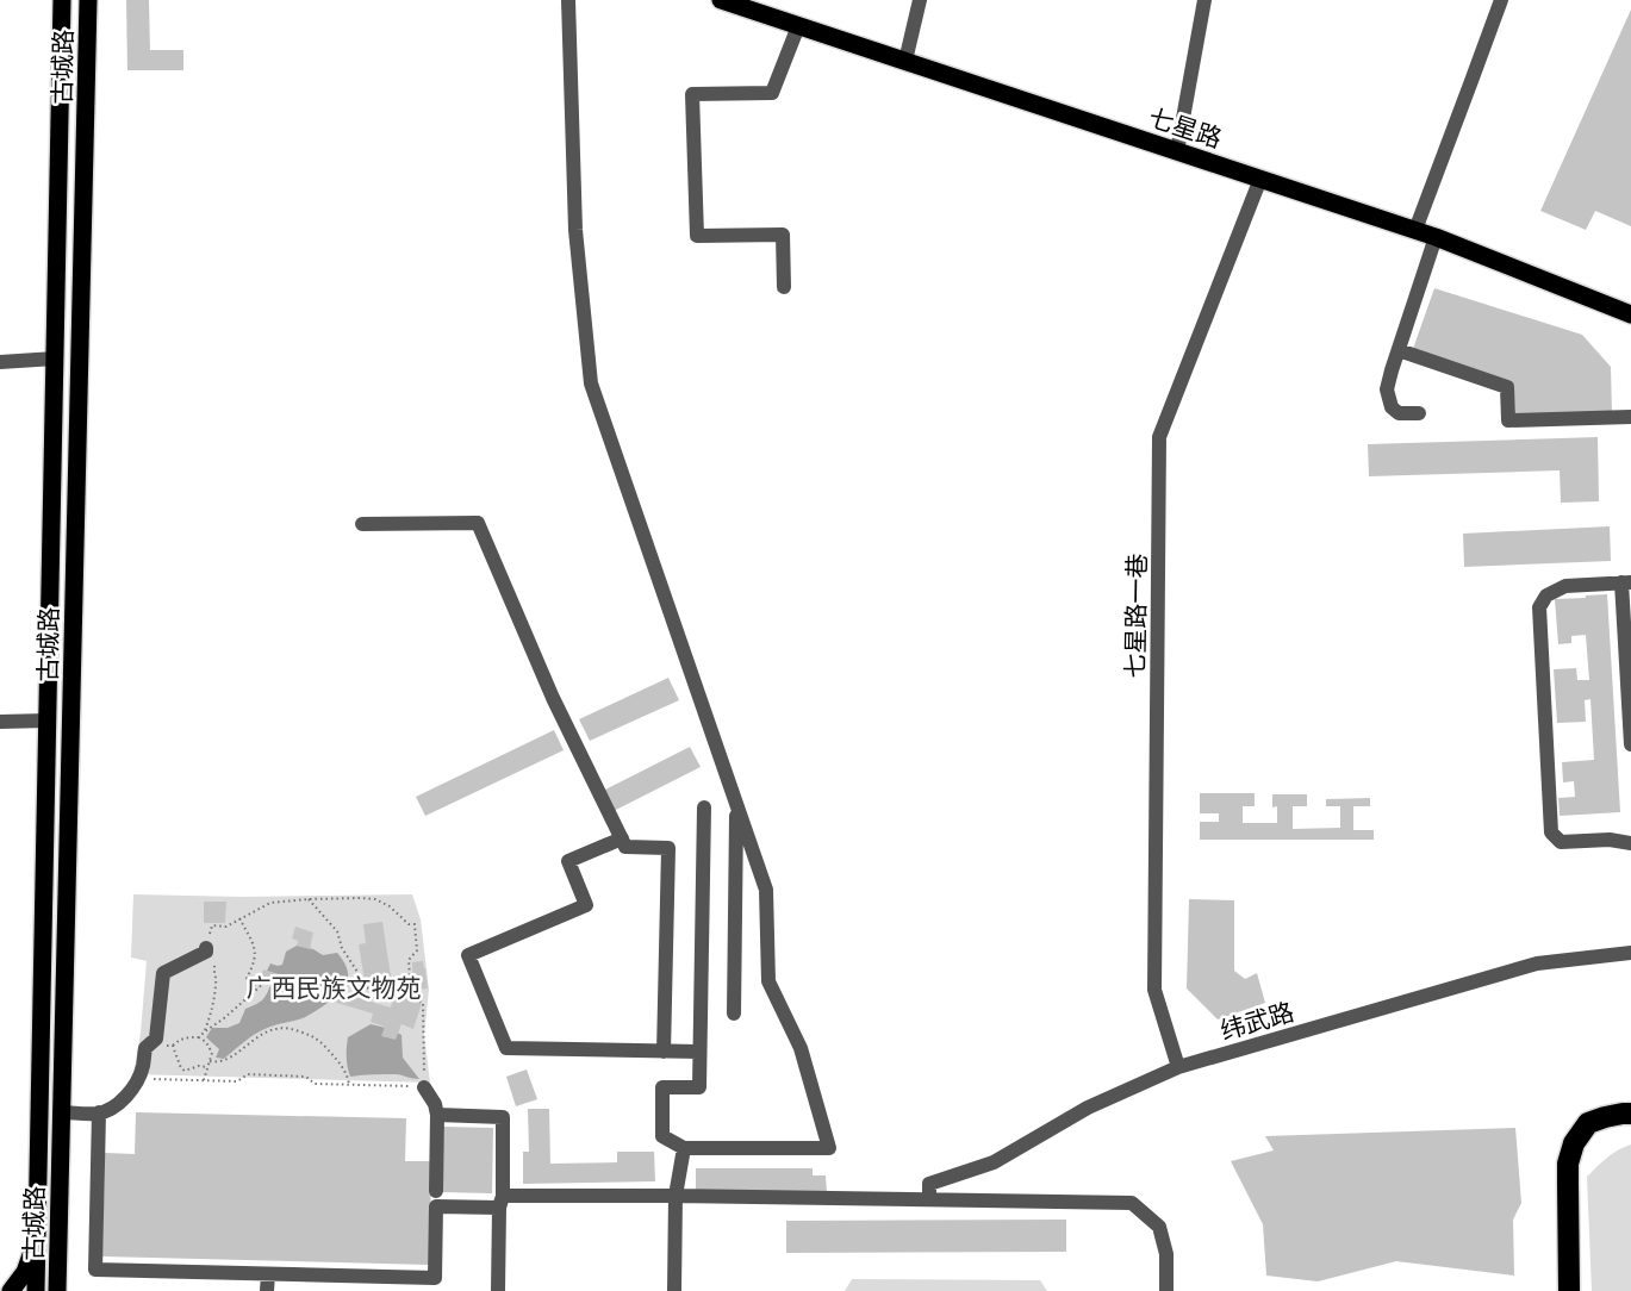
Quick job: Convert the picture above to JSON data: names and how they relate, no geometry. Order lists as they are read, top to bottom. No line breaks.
{"streets":{"main road":["古城路","七星路"],"street":["七星路一巷","纬武路"]},"crossings":[["七星路","七星路一巷"],["七星路一巷","纬武路"]],"parks":["广西民族文物苑"]}
